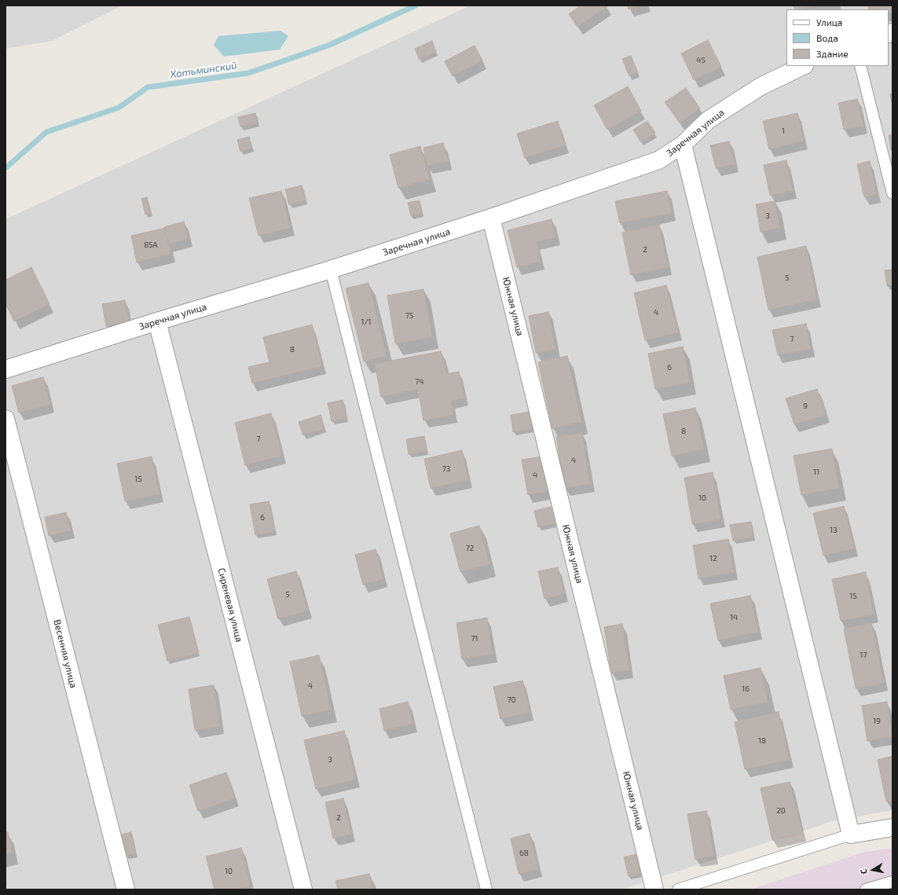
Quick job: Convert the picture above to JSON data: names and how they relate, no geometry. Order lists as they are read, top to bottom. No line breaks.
{"streets":{"street":["Заречная улица","Южная улица","Сиреневая улица","Весенняя улица"]},"crossings":[["Заречная улица","Южная улица"],["Заречная улица","Сиреневая улица"]],"water":["Хотьминский"],"house_numbers":["45","1","3","85А","2","5","4","75","1/1","7","8","6","74","9","8","7","4","73","11","4","15","10","6","13","72","12","5","15","14","71","17","4","16","70","19","18","3","20","2","68","10"],"legend":["Улица","Вода","Здание"],"north":"left"}
